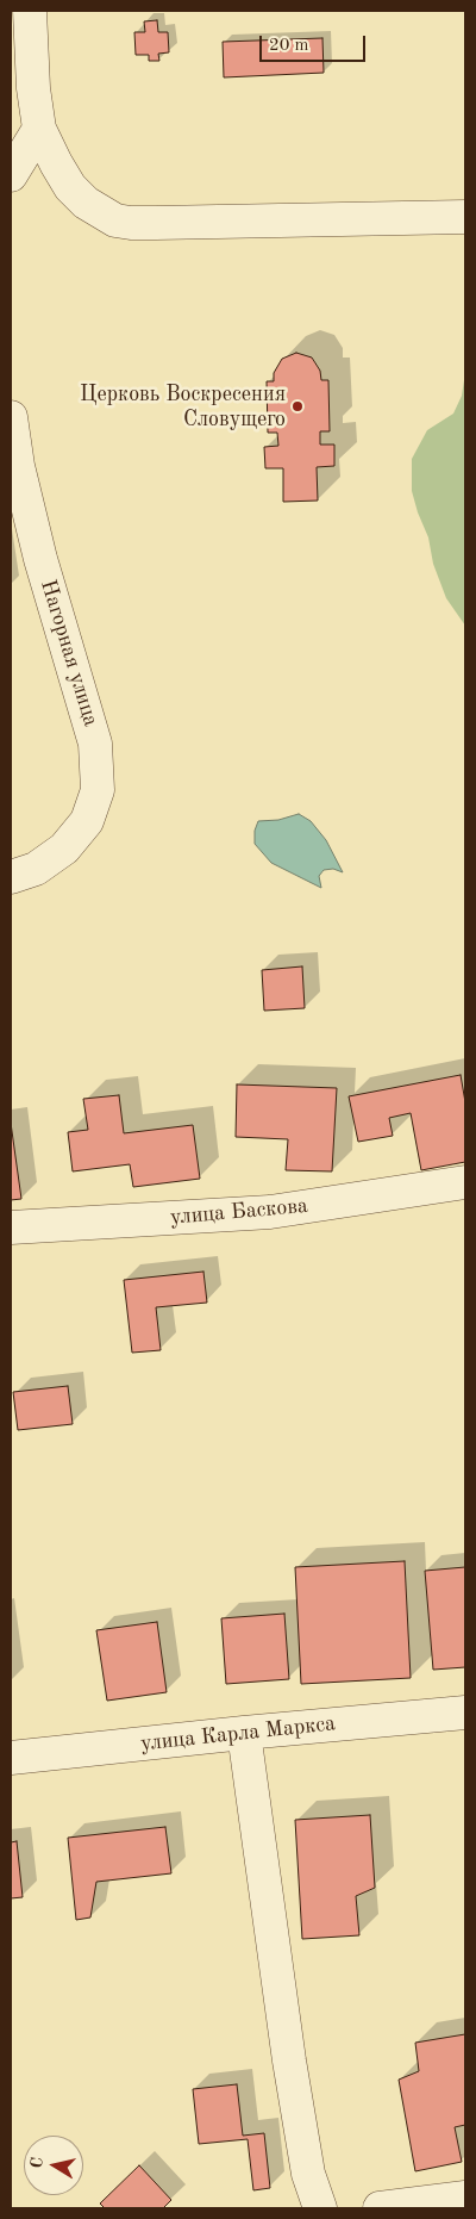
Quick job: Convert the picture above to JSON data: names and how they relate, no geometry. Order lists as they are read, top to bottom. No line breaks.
{"streets":{"street":["Нагорная улица","улица Баскова","улица Карла Маркса"]},"places":["Церковь Воскресения Словущего"],"scale_bar":"20 m","north":"left"}
